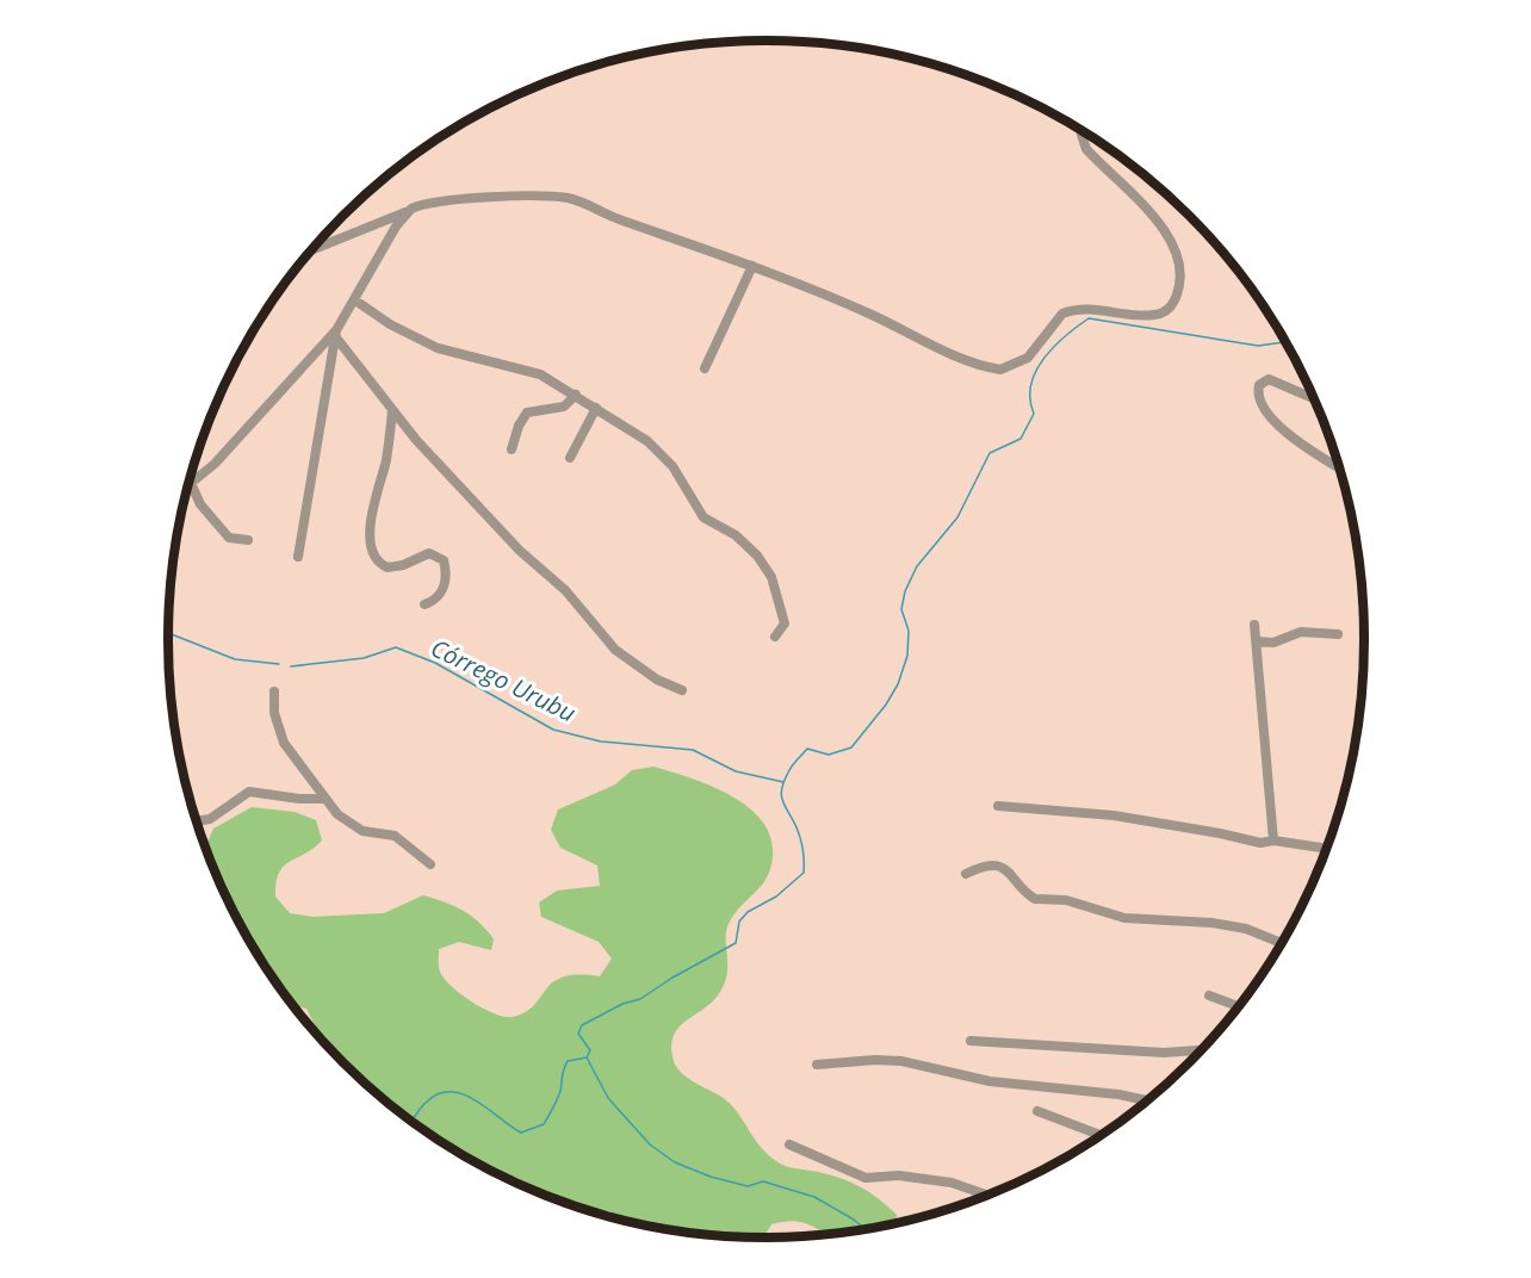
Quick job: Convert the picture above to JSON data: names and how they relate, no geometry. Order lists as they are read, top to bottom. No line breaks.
{"water":["Córrego Urubu"]}
